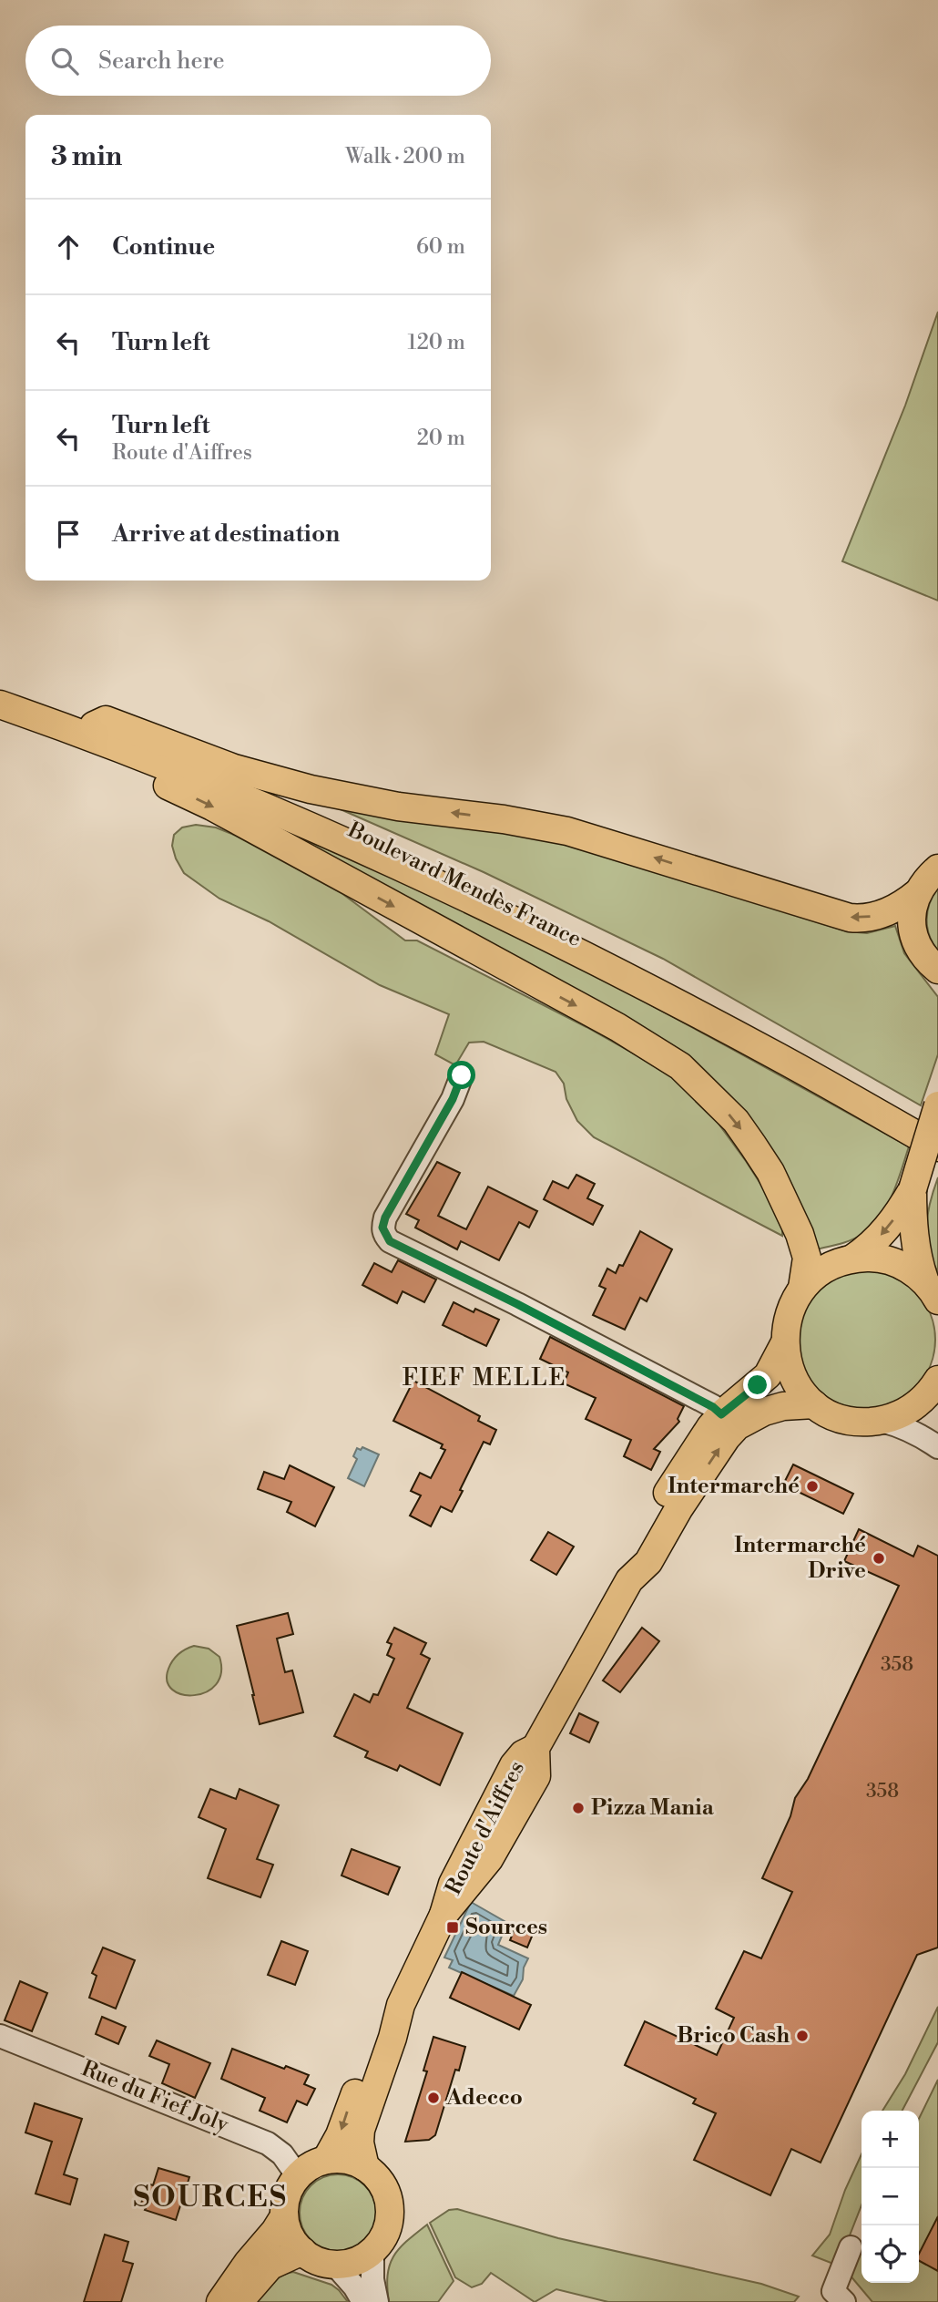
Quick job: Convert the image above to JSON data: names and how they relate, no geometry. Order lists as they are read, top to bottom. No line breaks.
{"streets":{"main road":["Boulevard Mendès France","Route d'Aiffres"],"street":["Rue du Fief Joly"]},"crossings":[["Route d'Aiffres","Rue du Fief Joly"]],"districts":["FIEF MELLE","SOURCES"],"places":{"other":["Intermarché","Intermarché Drive","Pizza Mania","Brico Cash","Adecco"],"transit":["Sources"]},"house_numbers":["358","358"],"page":{"search":"Search here","heading":["3 min","Walk · 200 m"],"list":[["Continue","60 m"],["Turn left","120 m"],["Turn left","Route d'Aiffres","20 m"],"Arrive at destination"],"map_buttons":["+","−"]}}
